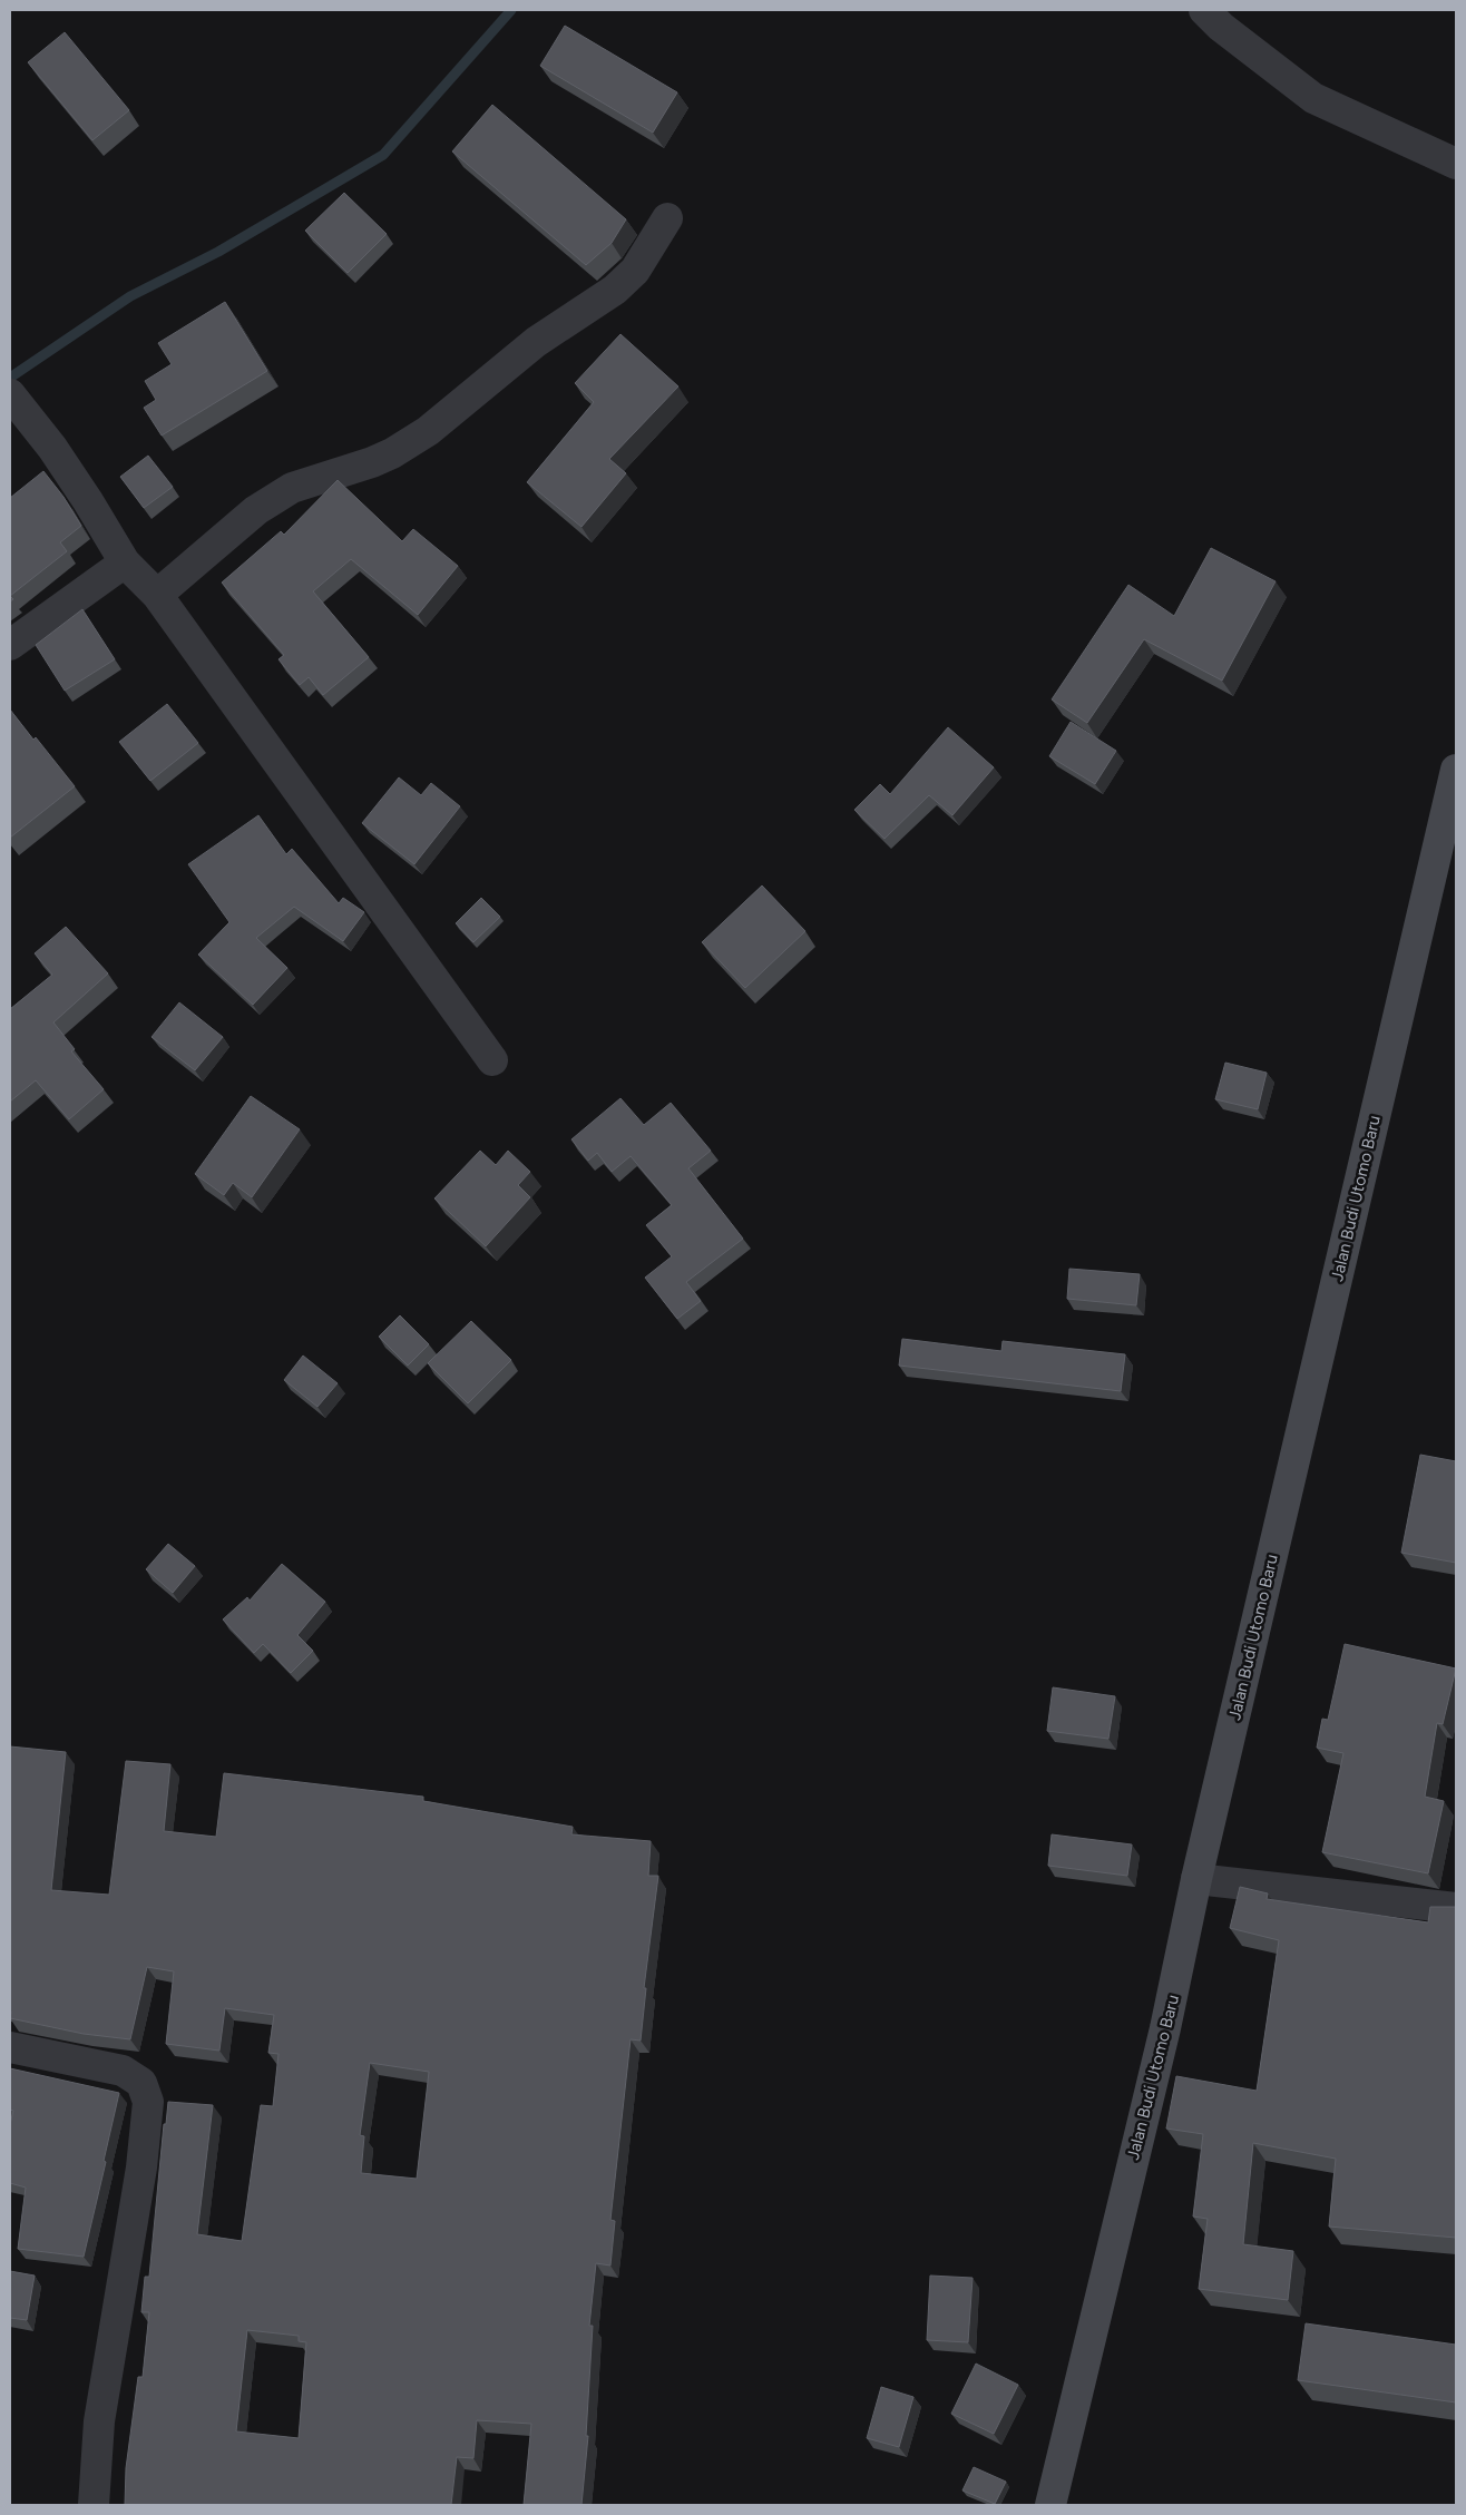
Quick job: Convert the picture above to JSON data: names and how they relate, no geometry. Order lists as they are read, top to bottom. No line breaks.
{"streets":{"street":["Jalan Budi Utomo Baru"]}}
